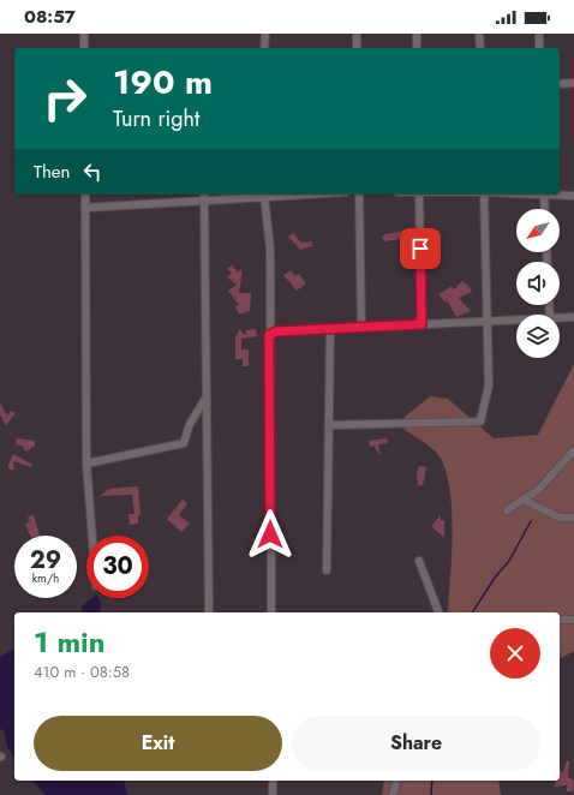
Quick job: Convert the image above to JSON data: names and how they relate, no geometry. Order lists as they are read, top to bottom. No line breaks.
{"north":"bottom left","page":{"status":"08:57","turn":["190 m","Turn right"],"then":"Then","speed":"29 km/h","limit":"30","heading":["1 min","410 m · 08:58"],"buttons":["Exit","Share"]}}
